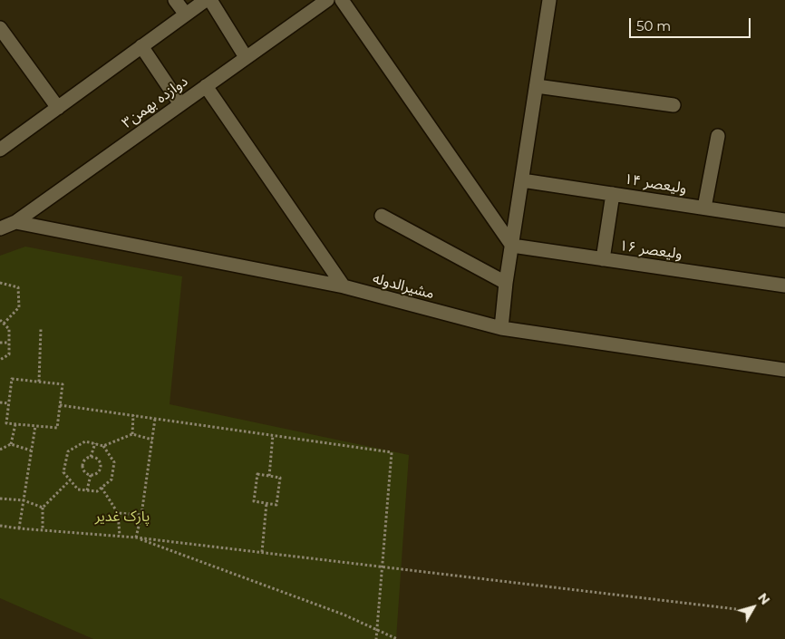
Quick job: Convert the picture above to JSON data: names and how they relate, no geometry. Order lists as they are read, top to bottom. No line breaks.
{"streets":{"street":["دوازده بهمن۳","ولیعصر ۱۴","ولیعصر ۱۶","مشیرالدوله"]},"crossings":[["دوازده بهمن۳","مشیرالدوله"]],"parks":["پارک غدیر"],"scale_bar":"50 m","north":"top right"}
